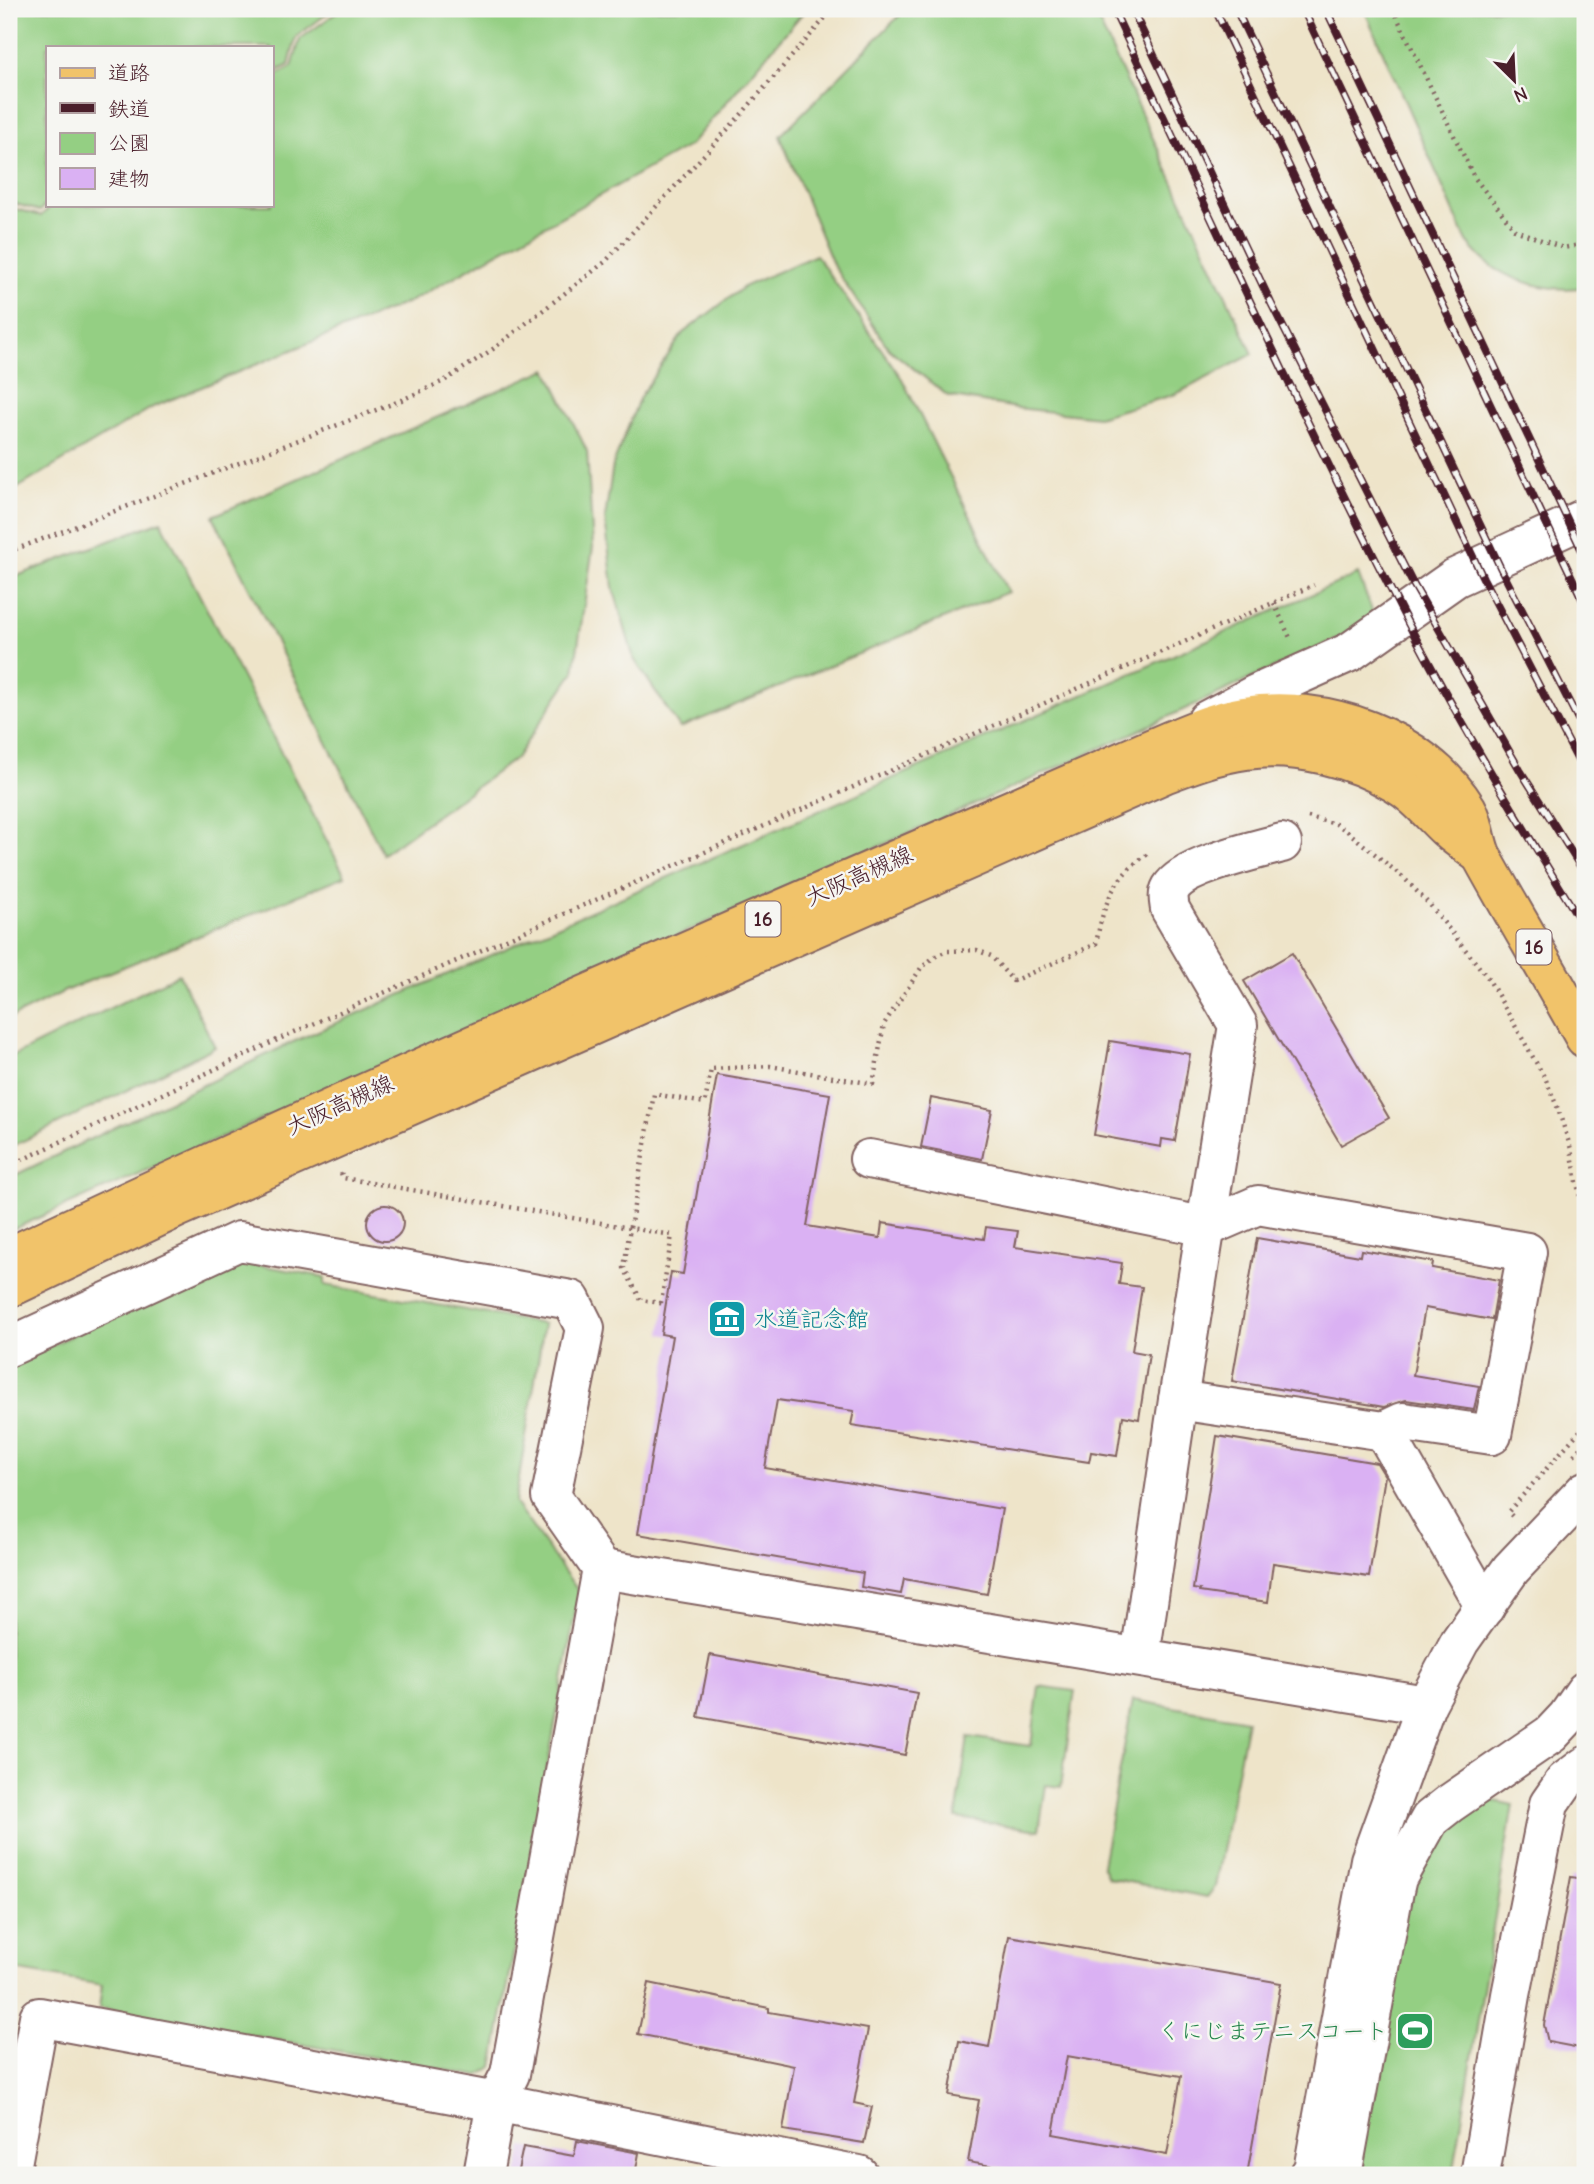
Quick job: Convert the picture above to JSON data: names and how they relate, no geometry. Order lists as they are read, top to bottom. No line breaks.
{"streets":{"main road":["大阪高槻線","16"]},"places":{"museum":["水道記念館"],"sports":["くにじまテニスコート"]},"legend":["道路","鉄道","公園","建物"],"north":"bottom right"}
